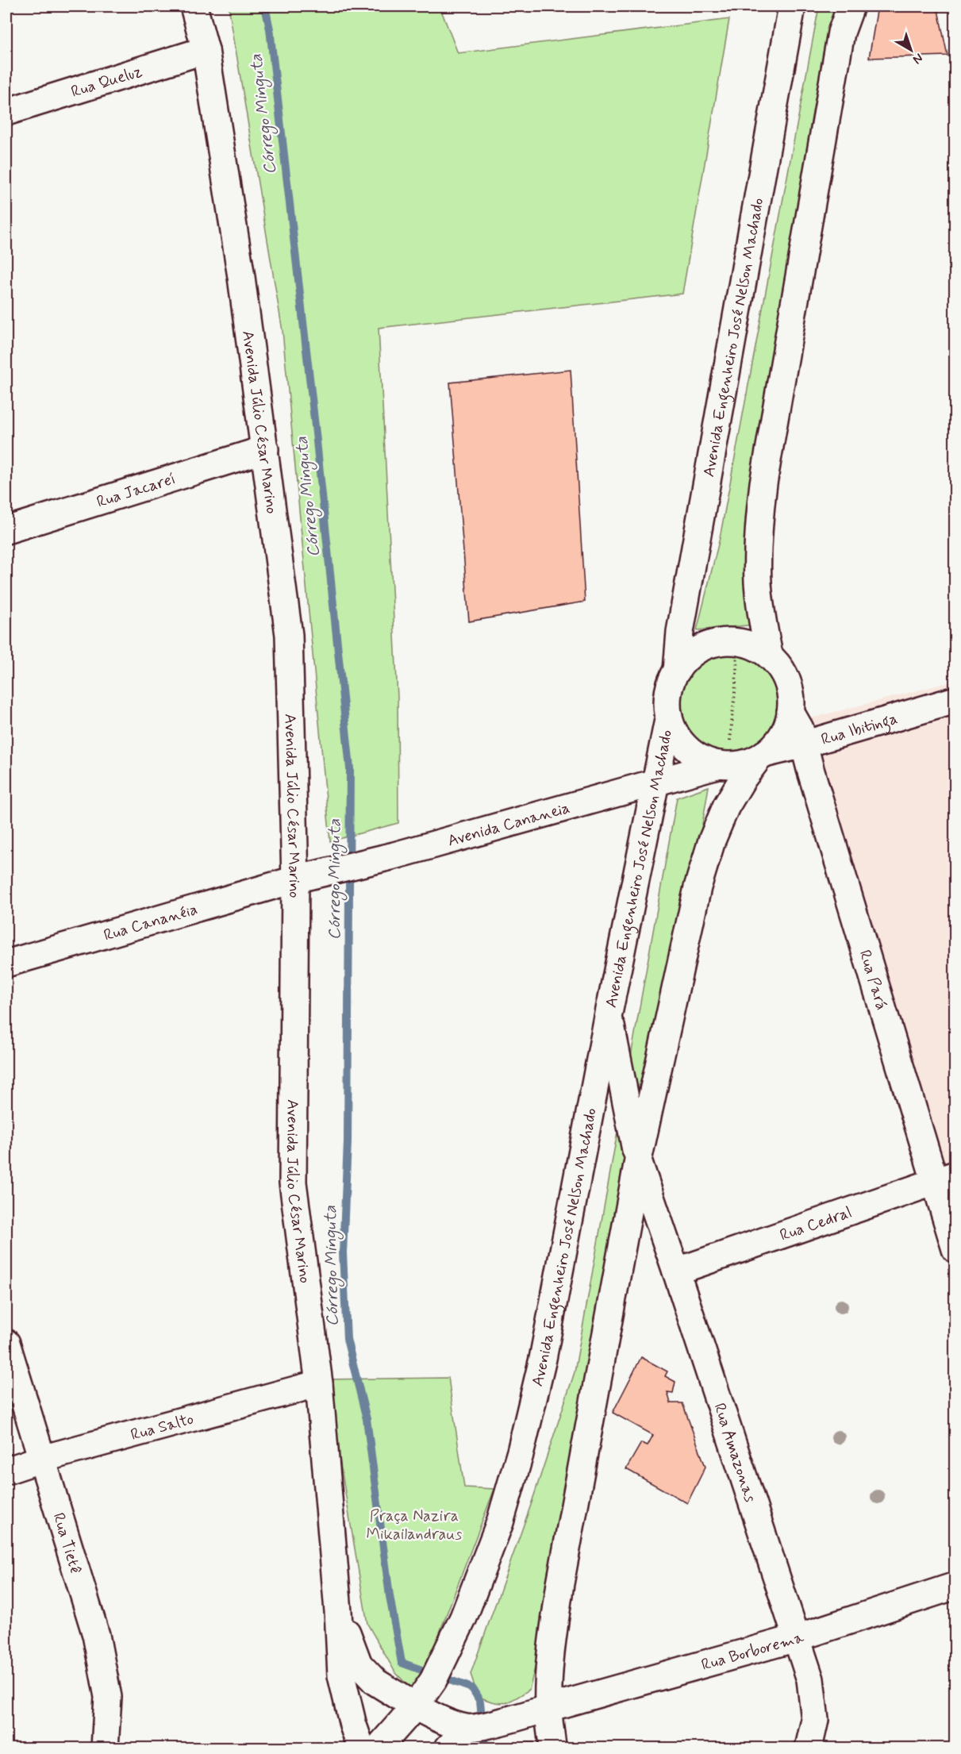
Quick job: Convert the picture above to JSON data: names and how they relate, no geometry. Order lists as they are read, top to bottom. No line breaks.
{"streets":{"street":["Rua Queluz","Avenida Engenheiro José Nelson Machado","Avenida Júlio César Marino","Rua Jacareí","Rua Ibitinga","Avenida Cananeia","Rua Cananéia","Rua Pará","Rua Cedral","Rua Salto","Rua Amazonas","Rua Tietê","Rua Borborema"]},"crossings":[["Rua Queluz","Avenida Júlio César Marino"],["Avenida Engenheiro José Nelson Machado","Avenida Júlio César Marino"],["Avenida Engenheiro José Nelson Machado","Avenida Cananeia"],["Avenida Júlio César Marino","Rua Jacareí"],["Avenida Júlio César Marino","Avenida Cananeia"],["Avenida Júlio César Marino","Rua Cananéia"],["Avenida Júlio César Marino","Rua Salto"],["Avenida Júlio César Marino","Rua Borborema"],["Rua Ibitinga","Avenida Cananeia"],["Rua Ibitinga","Rua Pará"],["Avenida Cananeia","Rua Cananéia"],["Rua Pará","Rua Cedral"],["Rua Cedral","Rua Amazonas"],["Rua Salto","Rua Tietê"],["Rua Amazonas","Rua Borborema"]],"water":["Córrego Minguta"],"parks":["Praça Nazira Mikailandraus"],"north":"bottom right"}
